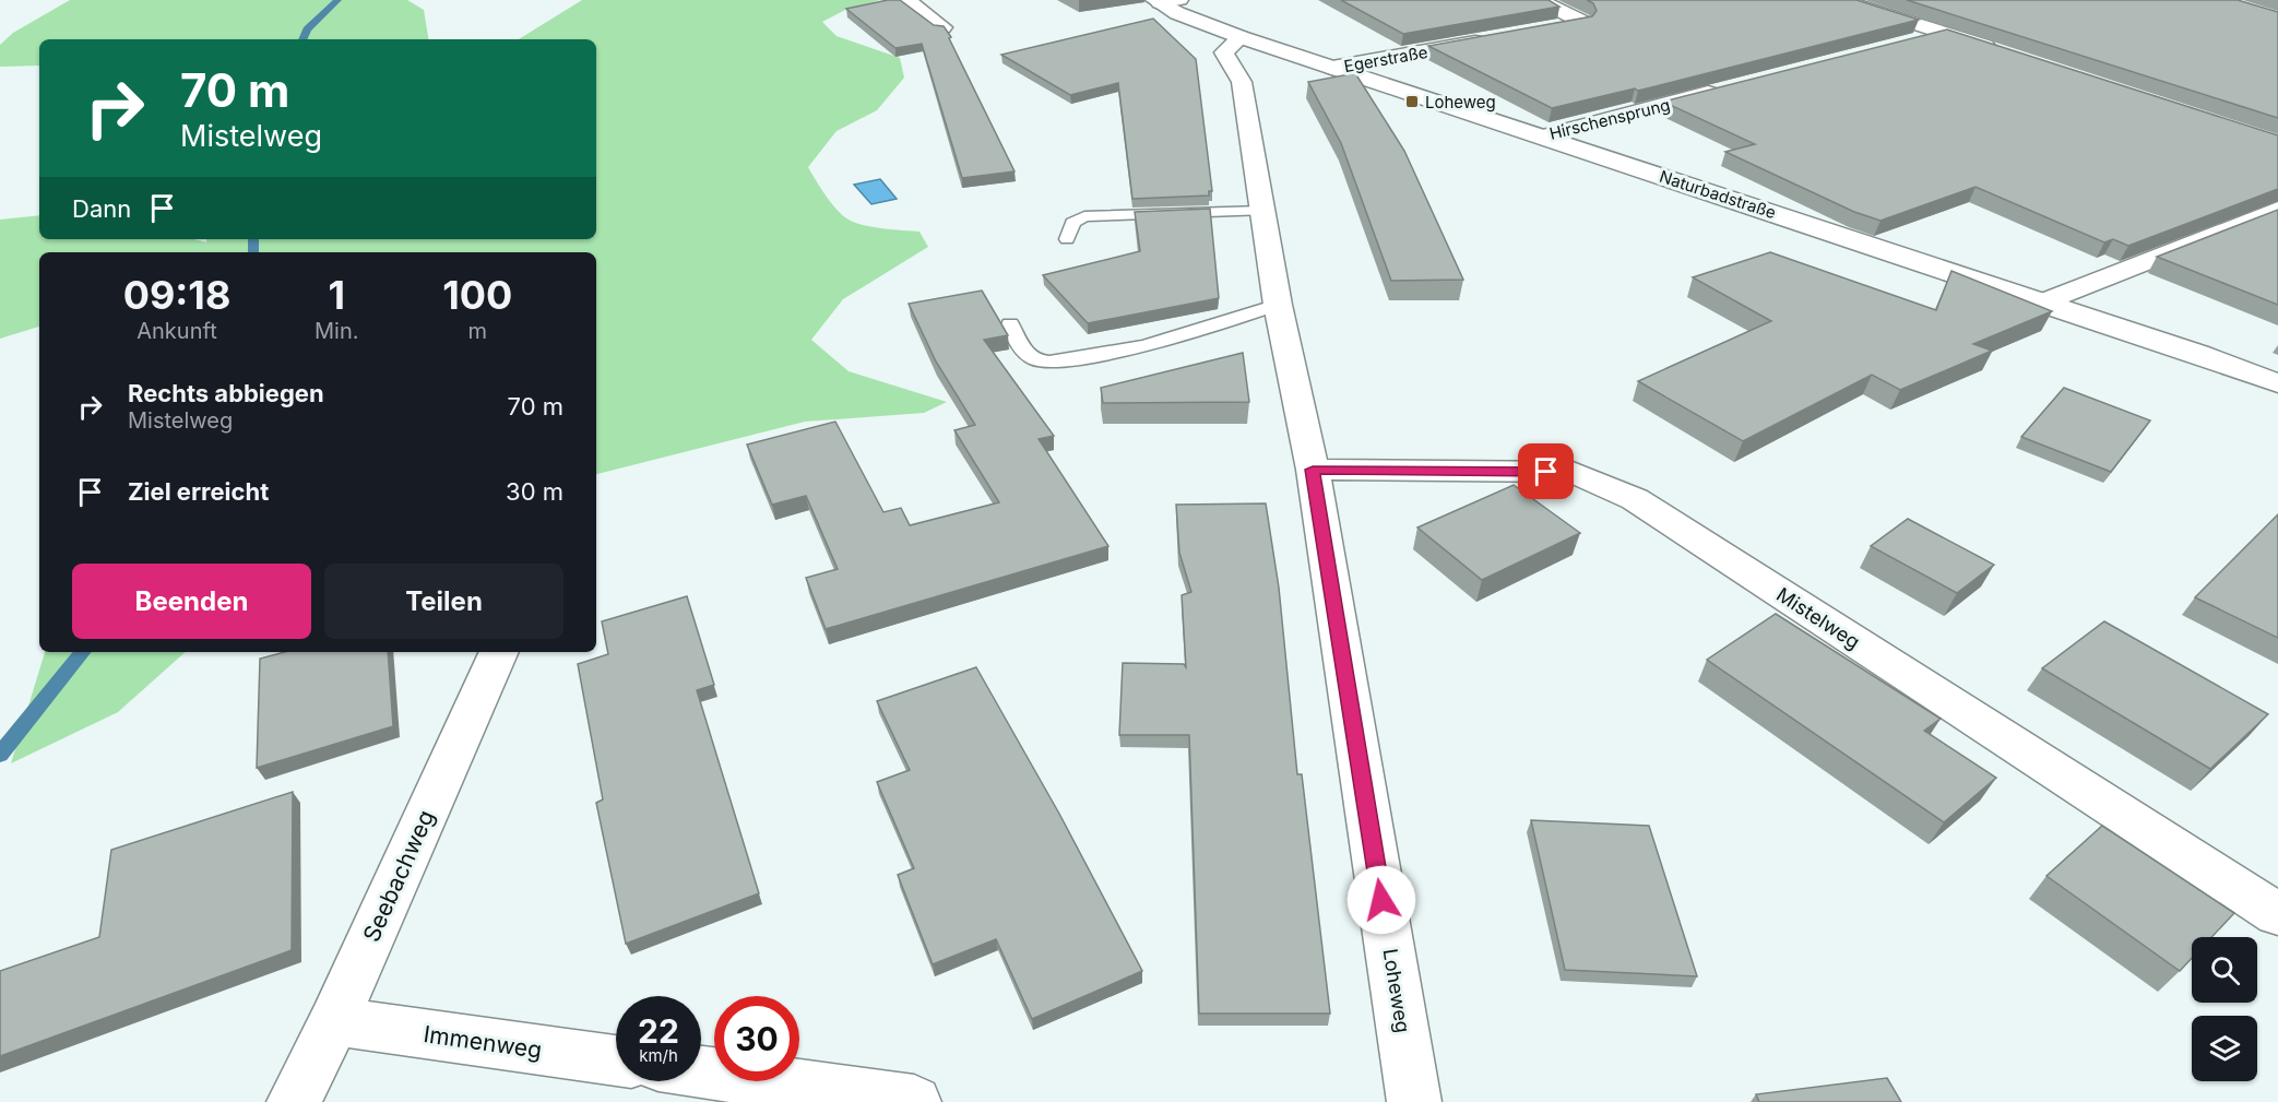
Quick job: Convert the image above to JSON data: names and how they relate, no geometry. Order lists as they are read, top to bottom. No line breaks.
{"streets":{"street":["Egerstraße","Hirschensprung","Naturbadstraße","Mistelweg","Seebachweg","Loheweg","Immenweg"]},"crossings":[["Egerstraße","Naturbadstraße"],["Hirschensprung","Naturbadstraße"],["Naturbadstraße","Loheweg"],["Mistelweg","Loheweg"],["Seebachweg","Immenweg"]],"places":{"transit":["Loheweg"]},"page":{"turn":["70 m","Mistelweg"],"then":"Dann","eta":["09:18","Ankunft","1","Min.","100","m"],"list":[{"name":"Rechts abbiegen","note":"Mistelweg","value":"70 m"},{"name":"Ziel erreicht","value":"30 m"}],"buttons":["Beenden","Teilen"],"speed":"22 km/h","limit":"30"}}
